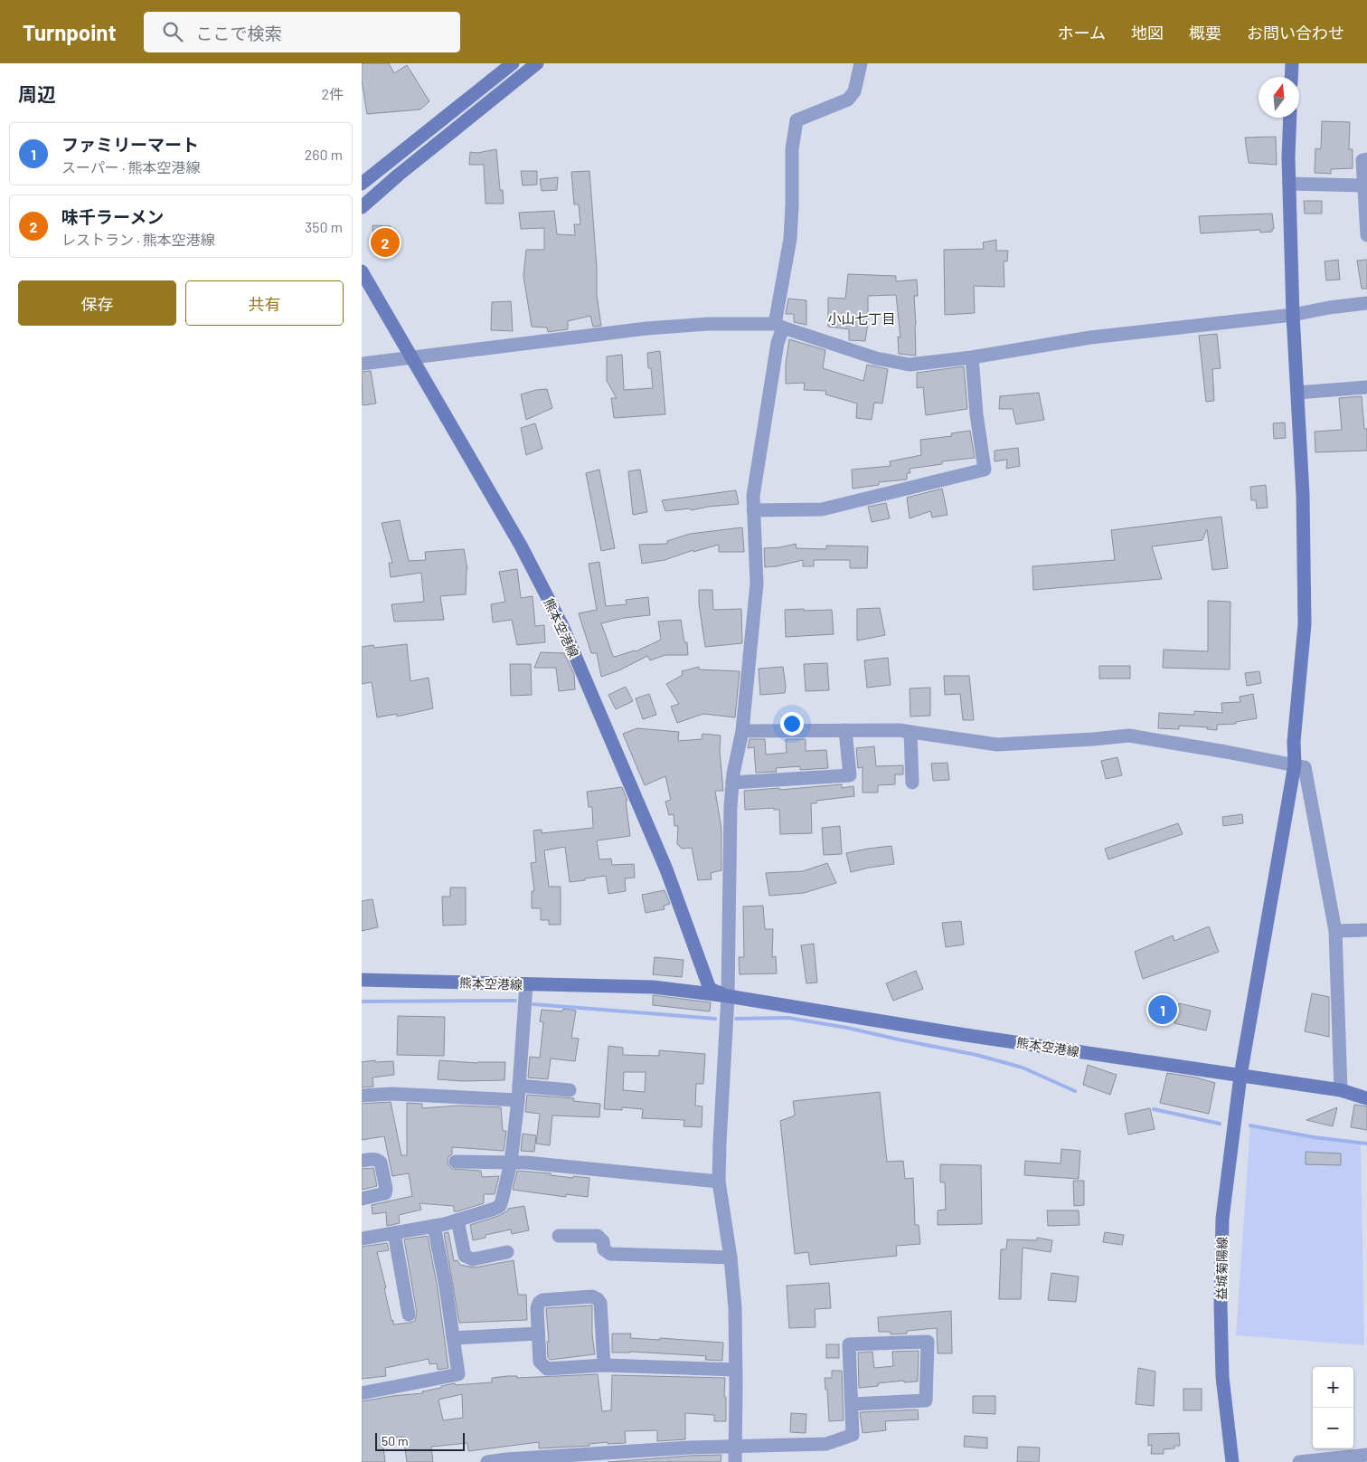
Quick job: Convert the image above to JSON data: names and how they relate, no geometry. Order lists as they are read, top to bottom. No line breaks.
{"streets":{"main road":["熊本空港線","益城菊陽線"]},"crossings":[["熊本空港線","益城菊陽線"]],"districts":["小山七丁目"],"scale_bar":"50 m","north":"top","page":{"header":"Turnpoint","search":"ここで検索","nav":["ホーム","地図","概要","お問い合わせ"],"heading":["周辺","2件"],"list":[{"mark":"1","name":"ファミリーマート","note":"スーパー · 熊本空港線","value":"260 m"},{"mark":"2","name":"味千ラーメン","note":"レストラン · 熊本空港線","value":"350 m"}],"pins":["2","1"],"buttons":["保存","共有"],"map_buttons":["+","−"],"scale":"50 m"}}
